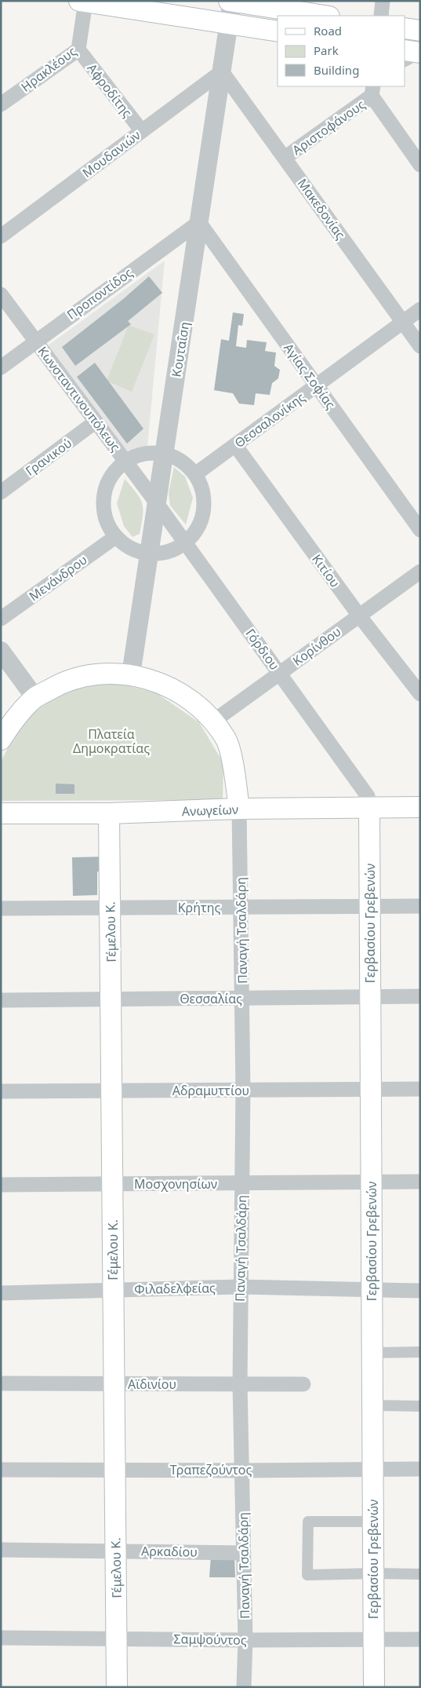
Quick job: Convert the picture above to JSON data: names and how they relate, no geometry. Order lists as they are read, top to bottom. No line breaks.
{"streets":{"main road":["Ανωγείων","Γερβασίου Γρεβενών","Γέμελου Κ."],"street":["Ηρακλέους","Αφροδίτης","Αριστοφάνους","Μουδανιών","Μακεδονίας","Προποντίδος","Κουταΐση","Αγίας Σοφίας","Κωνσταντινουπόλεως","Θεσσαλονίκης","Γρανικού","Κιτίου","Μενάνδρου","Κορίνθου","Γόρδιου","Κρήτης","Παναγή Τσαλδάρη","Θεσσαλίας","Αδραμυττίου","Μοσχονησίων","Φιλαδελφείας","Αϊδινίου","Τραπεζούντος","Αρκαδίου","Σαμψούντος"]},"crossings":[["Ηρακλέους","Αφροδίτης"],["Αφροδίτης","Μουδανιών"],["Αριστοφάνους","Μακεδονίας"],["Μουδανιών","Μακεδονίας"],["Μουδανιών","Κουταΐση"],["Μακεδονίας","Κουταΐση"],["Μακεδονίας","Θεσσαλονίκης"],["Προποντίδος","Κουταΐση"],["Προποντίδος","Αγίας Σοφίας"],["Προποντίδος","Κωνσταντινουπόλεως"],["Κουταΐση","Αγίας Σοφίας"],["Κουταΐση","Κωνσταντινουπόλεως"],["Κουταΐση","Γόρδιου"],["Αγίας Σοφίας","Θεσσαλονίκης"],["Κωνσταντινουπόλεως","Γρανικού"],["Κωνσταντινουπόλεως","Γόρδιου"],["Θεσσαλονίκης","Κιτίου"],["Κιτίου","Κορίνθου"],["Κορίνθου","Γόρδιου"],["Γόρδιου","Ανωγείων"],["Γόρδιου","Γερβασίου Γρεβενών"],["Ανωγείων","Γερβασίου Γρεβενών"],["Ανωγείων","Παναγή Τσαλδάρη"],["Ανωγείων","Γέμελου Κ."],["Κρήτης","Γερβασίου Γρεβενών"],["Κρήτης","Παναγή Τσαλδάρη"],["Κρήτης","Γέμελου Κ."],["Γερβασίου Γρεβενών","Θεσσαλίας"],["Γερβασίου Γρεβενών","Αδραμυττίου"],["Γερβασίου Γρεβενών","Μοσχονησίων"],["Γερβασίου Γρεβενών","Φιλαδελφείας"],["Γερβασίου Γρεβενών","Τραπεζούντος"],["Γερβασίου Γρεβενών","Σαμψούντος"],["Παναγή Τσαλδάρη","Θεσσαλίας"],["Παναγή Τσαλδάρη","Αδραμυττίου"],["Παναγή Τσαλδάρη","Μοσχονησίων"],["Παναγή Τσαλδάρη","Φιλαδελφείας"],["Παναγή Τσαλδάρη","Αϊδινίου"],["Παναγή Τσαλδάρη","Τραπεζούντος"],["Παναγή Τσαλδάρη","Αρκαδίου"],["Παναγή Τσαλδάρη","Σαμψούντος"],["Γέμελου Κ.","Θεσσαλίας"],["Γέμελου Κ.","Αδραμυττίου"],["Γέμελου Κ.","Μοσχονησίων"],["Γέμελου Κ.","Φιλαδελφείας"],["Γέμελου Κ.","Αϊδινίου"],["Γέμελου Κ.","Τραπεζούντος"],["Γέμελου Κ.","Αρκαδίου"],["Γέμελου Κ.","Σαμψούντος"]],"parks":["Πλατεία Δημοκρατίας"],"legend":["Road","Park","Building"]}
